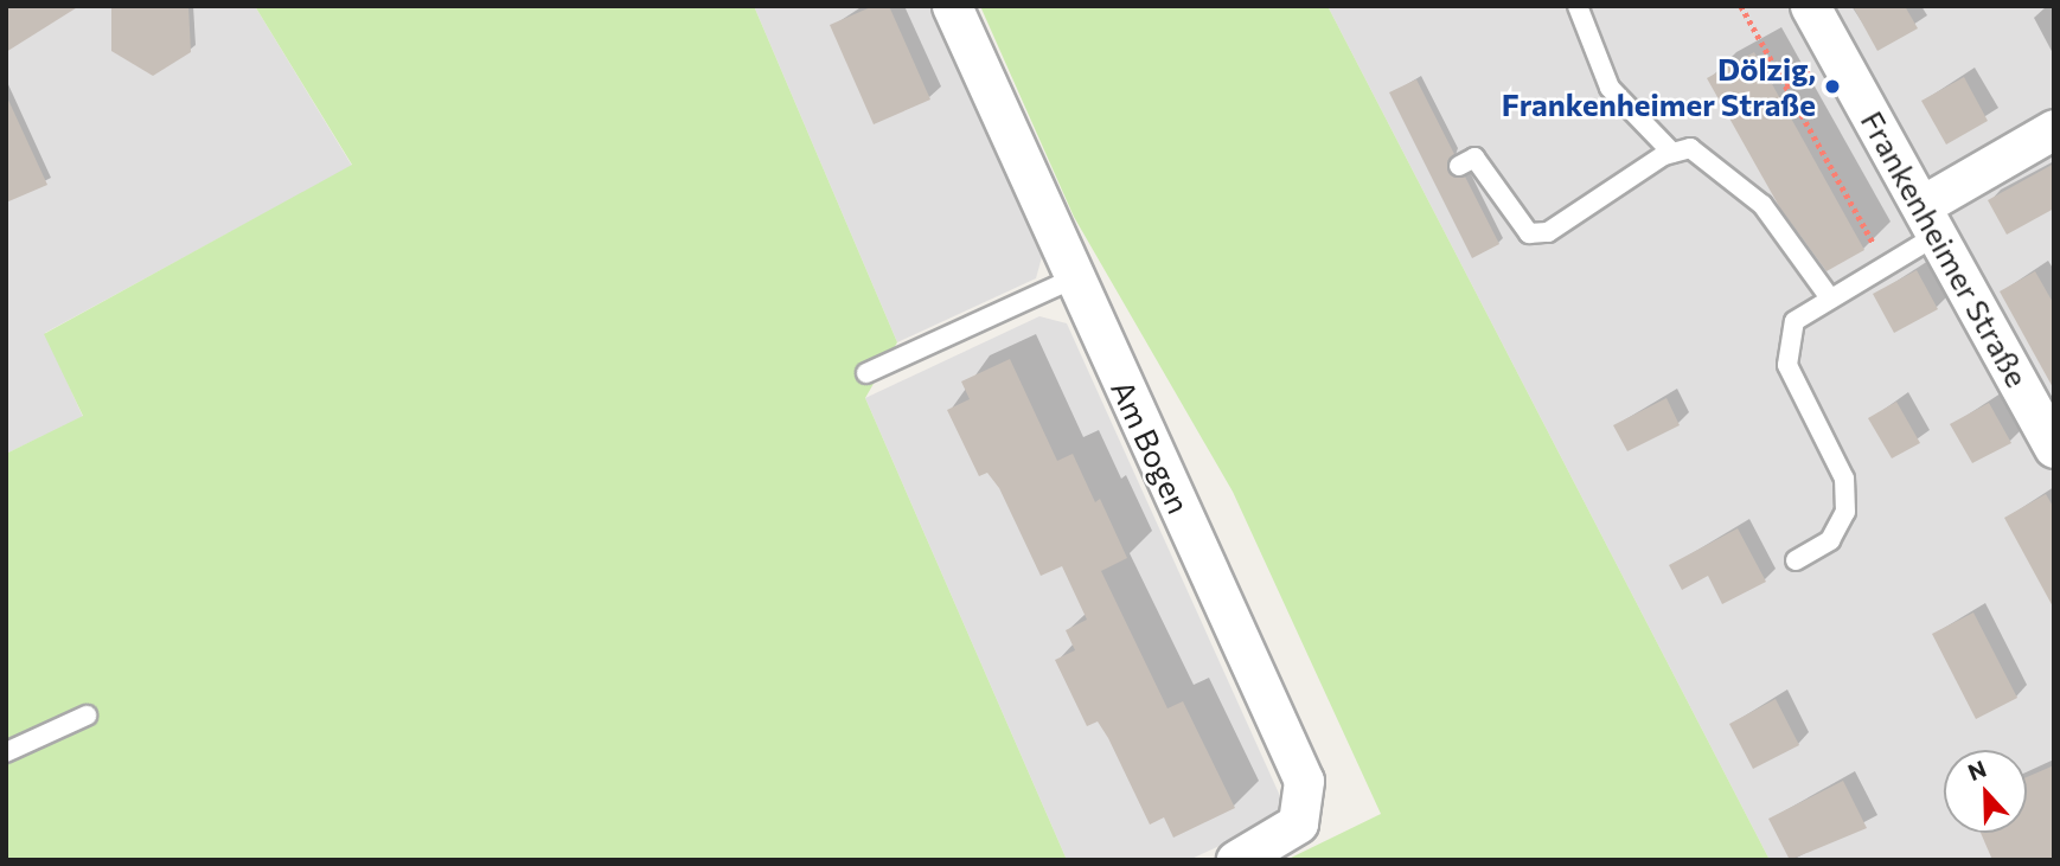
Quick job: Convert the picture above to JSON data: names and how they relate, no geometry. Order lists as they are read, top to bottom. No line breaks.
{"streets":{"street":["Frankenheimer Straße","Am Bogen"]},"places":["Dölzig, Frankenheimer Straße"],"north":"top"}
